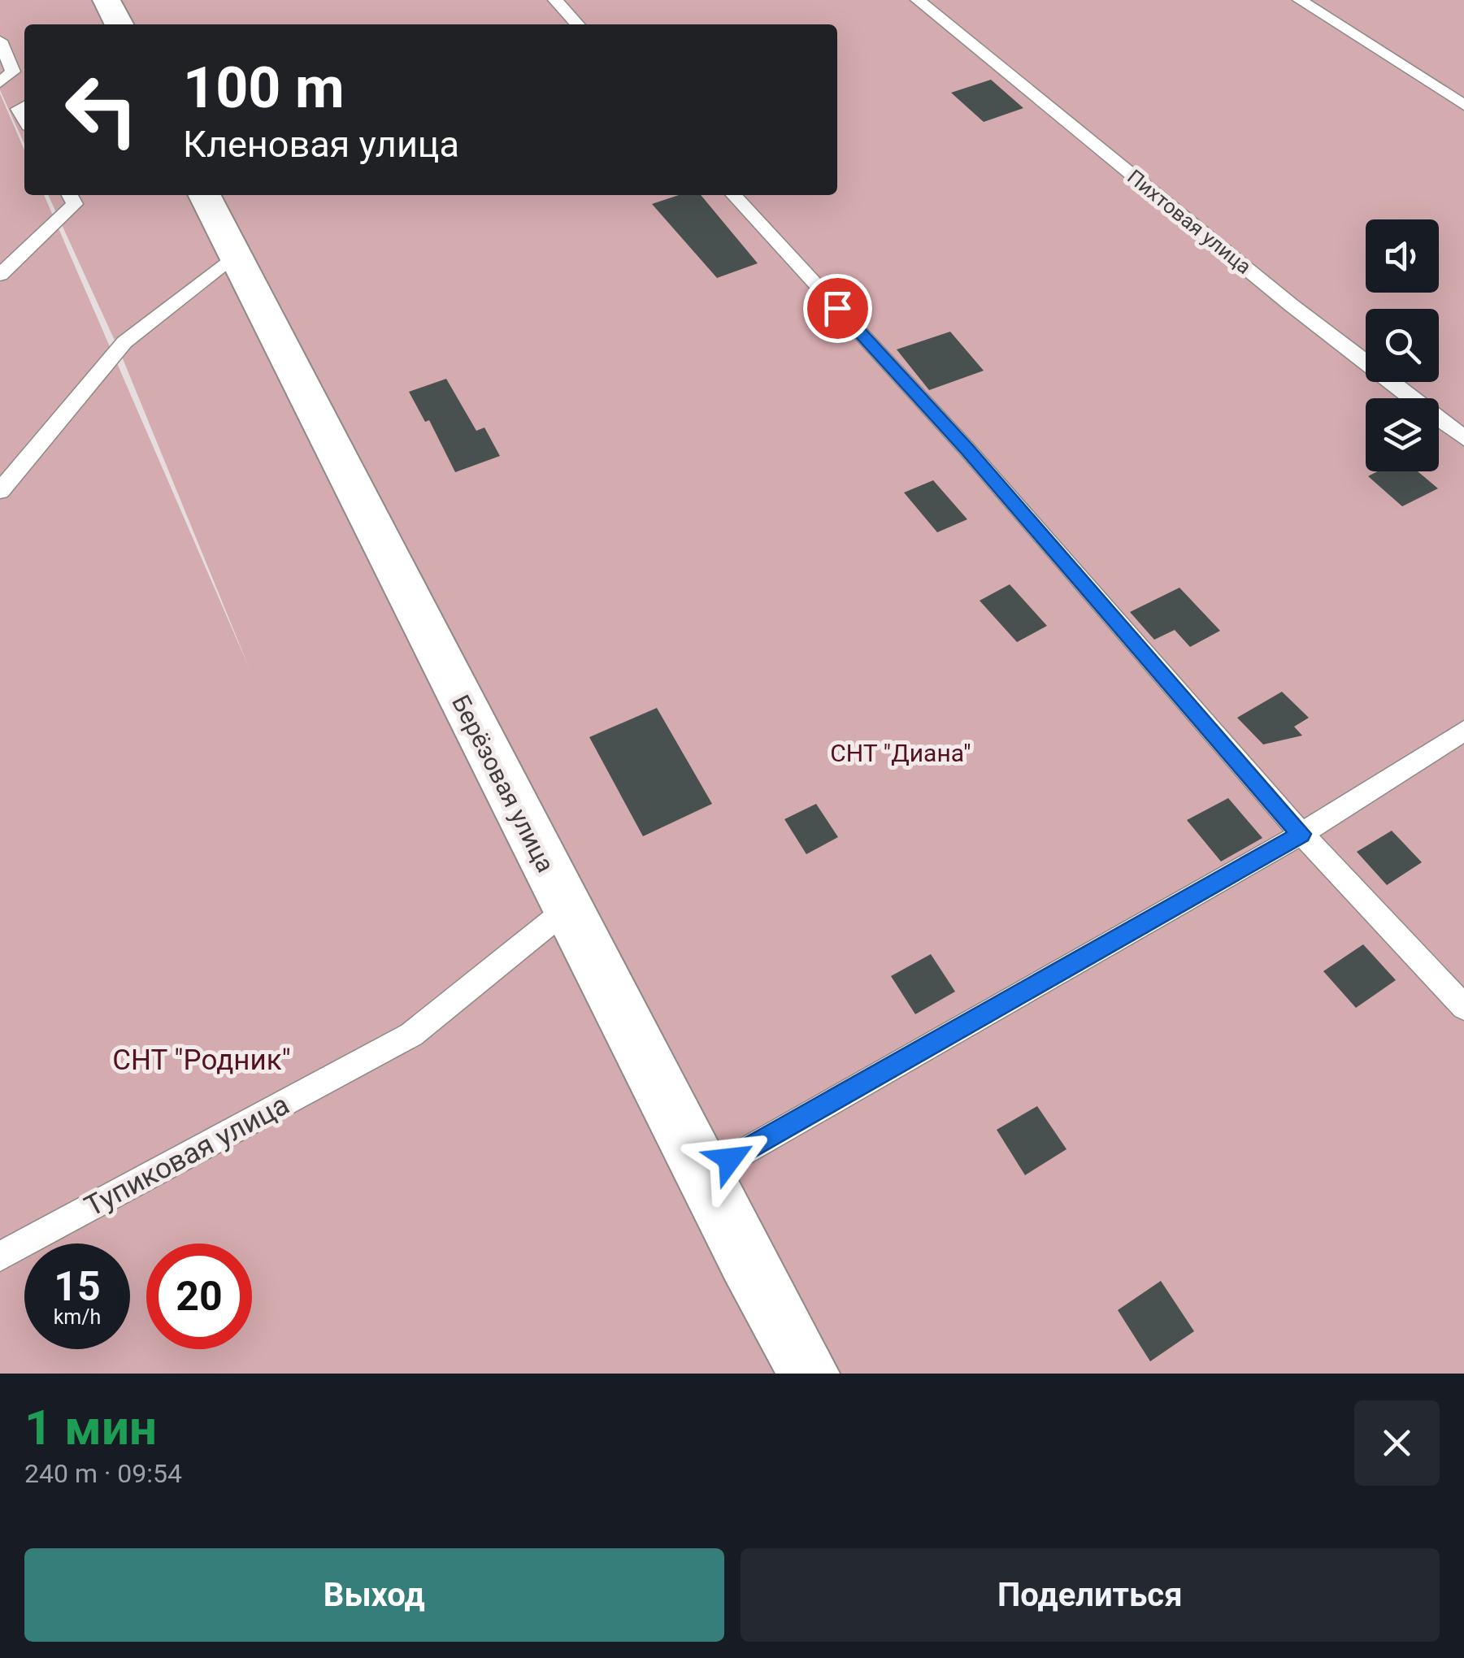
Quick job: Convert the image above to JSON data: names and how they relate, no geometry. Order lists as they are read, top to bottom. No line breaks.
{"streets":{"street":["Берёзовая улица"],"lane":["Пихтовая улица","Тупиковая улица"]},"crossings":[["Берёзовая улица","Тупиковая улица"]],"parks":["СНТ \"Диана\"","СНТ \"Родник\""],"page":{"turn":["100 m","Кленовая улица"],"speed":"15 km/h","limit":"20","heading":["1 мин","240 m · 09:54"],"buttons":["Выход","Поделиться"]}}
